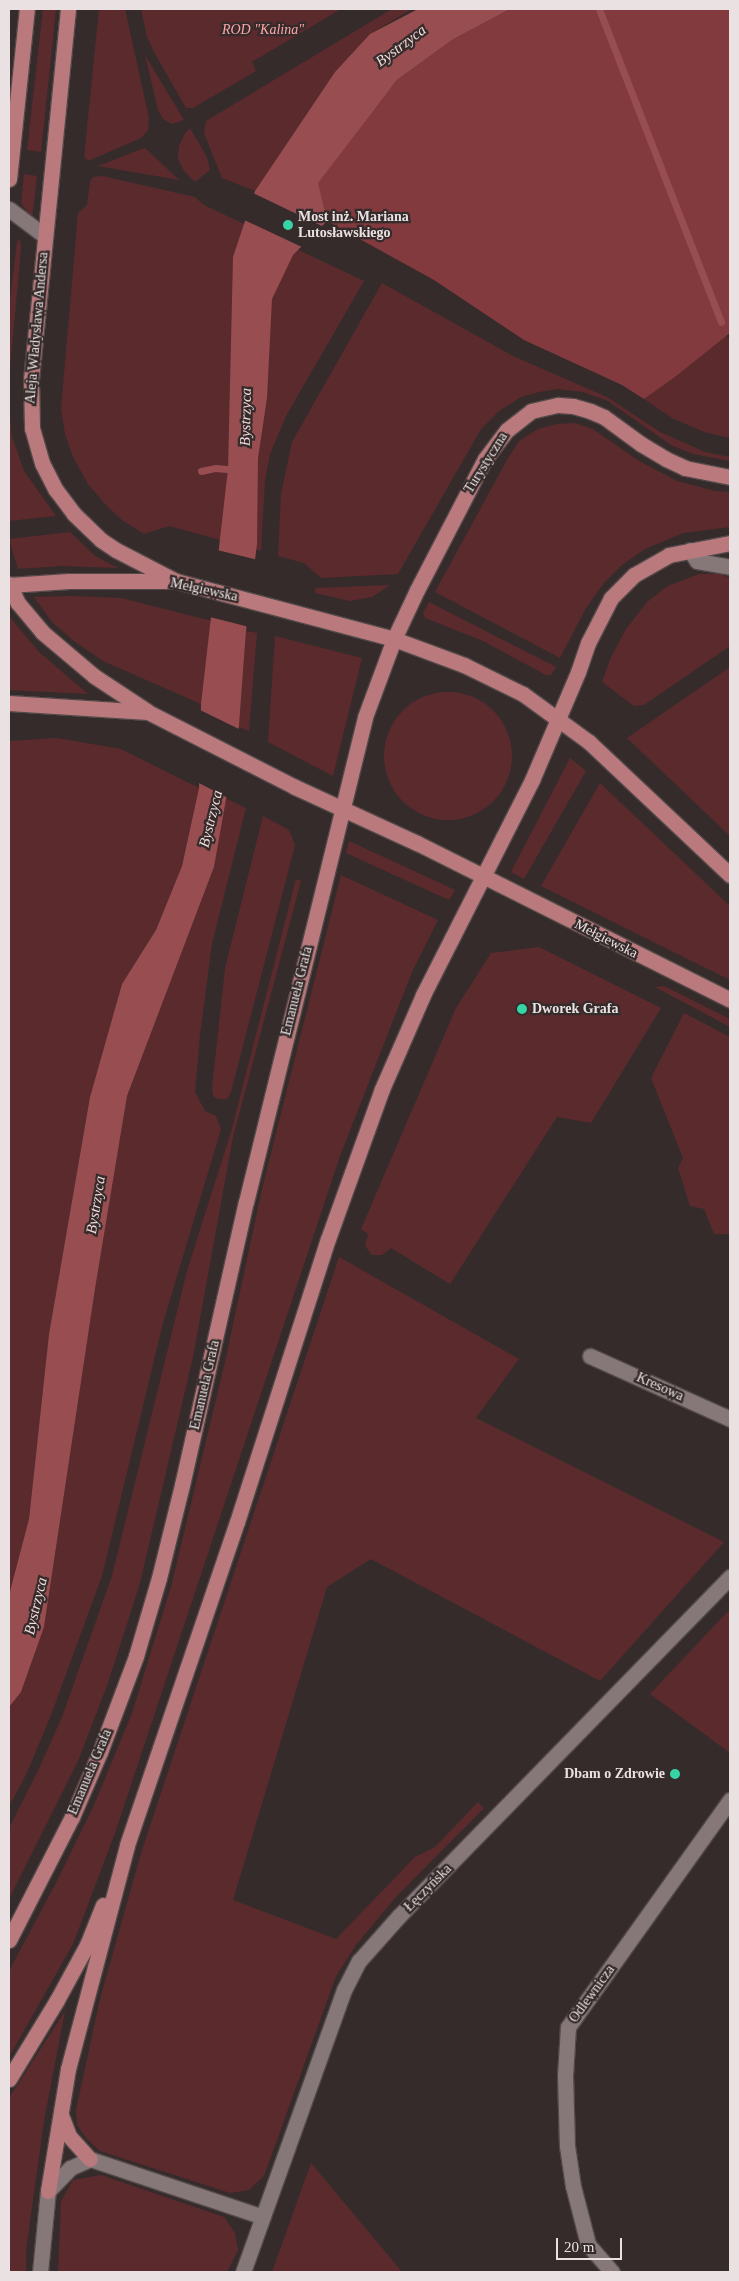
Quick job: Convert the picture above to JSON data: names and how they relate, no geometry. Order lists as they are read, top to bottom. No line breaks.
{"streets":{"main road":["Aleja Władysława Andersa","Turystyczna","Mełgiewska","Emanuela Grafa"],"street":["Kresowa","Łęczyńska","Odlewnicza"]},"crossings":[["Aleja Władysława Andersa","Mełgiewska"],["Turystyczna","Mełgiewska"],["Turystyczna","Emanuela Grafa"],["Mełgiewska","Emanuela Grafa"]],"water":["Bystrzyca"],"parks":["ROD \"Kalina\""],"places":["Most inż. Mariana Lutosławskiego","Dworek Grafa","Dbam o Zdrowie"],"scale_bar":"20 m"}
